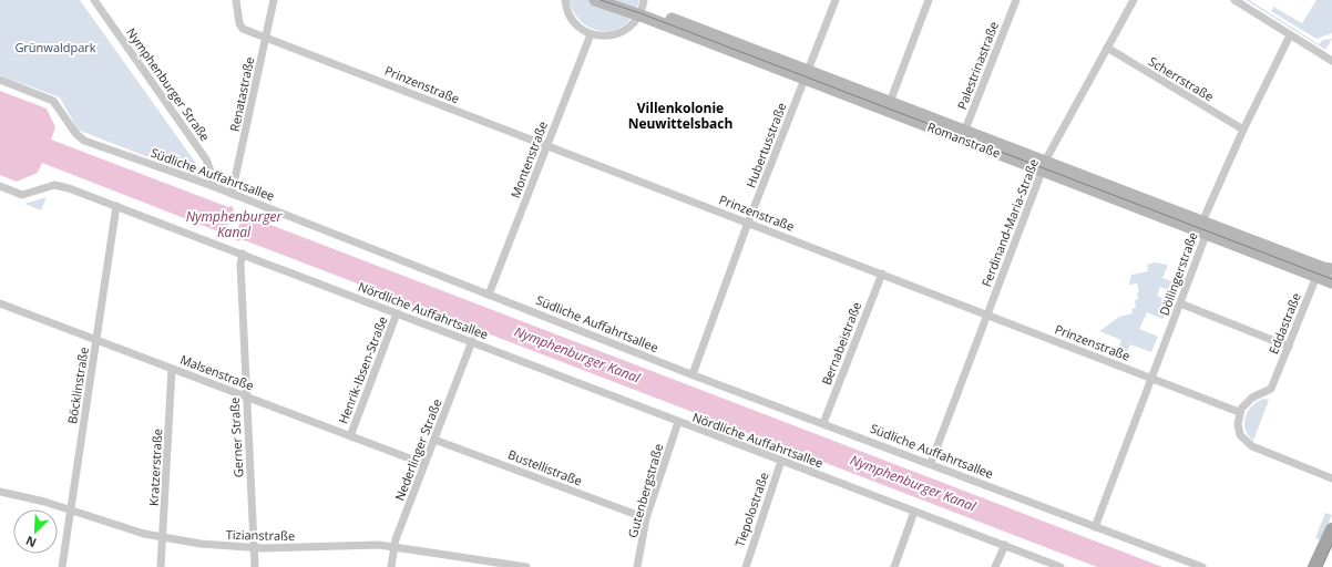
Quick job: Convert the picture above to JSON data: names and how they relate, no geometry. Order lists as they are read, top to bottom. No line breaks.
{"streets":{"main road":["Romanstraße"],"street":["Palestrinastraße","Scherrstraße","Nymphenburger Straße","Prinzenstraße","Renatastraße","Hubertusstraße","Montenstraße","Südliche Auffahrtsallee","Ferdinand-Maria-Straße","Döllingerstraße","Nördliche Auffahrtsallee","Eddastraße","Bernabeistraße","Henrik-Ibsen-Straße","Malsenstraße","Böcklinstraße","Gerner Straße","Nederlinger Straße","Kratzerstraße","Bustellistraße","Gutenbergstraße","Tiepolostraße","Tizianstraße"]},"crossings":[["Palestrinastraße","Romanstraße"],["Scherrstraße","Ferdinand-Maria-Straße"],["Scherrstraße","Döllingerstraße"],["Nymphenburger Straße","Südliche Auffahrtsallee"],["Prinzenstraße","Renatastraße"],["Prinzenstraße","Hubertusstraße"],["Prinzenstraße","Montenstraße"],["Prinzenstraße","Ferdinand-Maria-Straße"],["Prinzenstraße","Döllingerstraße"],["Prinzenstraße","Eddastraße"],["Prinzenstraße","Bernabeistraße"],["Renatastraße","Südliche Auffahrtsallee"],["Romanstraße","Hubertusstraße"],["Romanstraße","Ferdinand-Maria-Straße"],["Romanstraße","Döllingerstraße"],["Romanstraße","Eddastraße"],["Hubertusstraße","Südliche Auffahrtsallee"],["Montenstraße","Südliche Auffahrtsallee"],["Südliche Auffahrtsallee","Ferdinand-Maria-Straße"],["Südliche Auffahrtsallee","Döllingerstraße"],["Südliche Auffahrtsallee","Bernabeistraße"],["Nördliche Auffahrtsallee","Henrik-Ibsen-Straße"],["Nördliche Auffahrtsallee","Böcklinstraße"],["Nördliche Auffahrtsallee","Gerner Straße"],["Nördliche Auffahrtsallee","Nederlinger Straße"],["Nördliche Auffahrtsallee","Gutenbergstraße"],["Nördliche Auffahrtsallee","Tiepolostraße"],["Henrik-Ibsen-Straße","Malsenstraße"],["Malsenstraße","Böcklinstraße"],["Malsenstraße","Gerner Straße"],["Malsenstraße","Nederlinger Straße"],["Malsenstraße","Kratzerstraße"],["Böcklinstraße","Tizianstraße"],["Gerner Straße","Tizianstraße"],["Nederlinger Straße","Bustellistraße"],["Nederlinger Straße","Tizianstraße"],["Kratzerstraße","Tizianstraße"],["Bustellistraße","Gutenbergstraße"]],"districts":["Villenkolonie Neuwittelsbach"],"water":["Nymphenburger Kanal"],"parks":["Grünwaldpark"],"north":"bottom left"}
